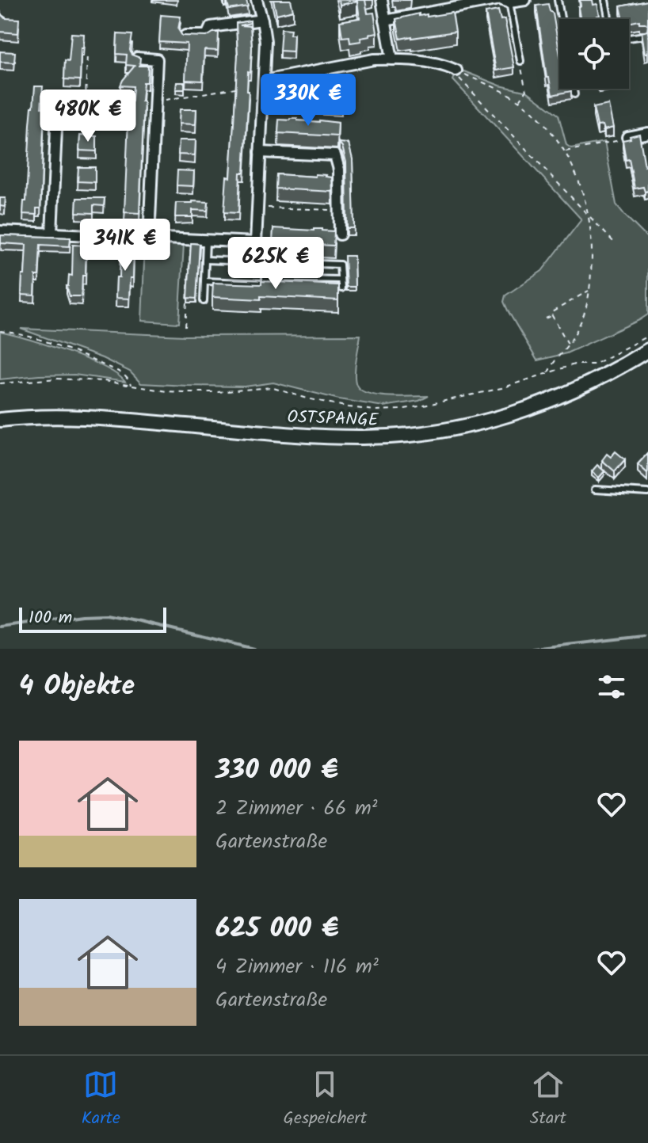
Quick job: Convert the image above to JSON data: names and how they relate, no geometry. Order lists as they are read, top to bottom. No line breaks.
{"streets":{"main road":["OSTSPANGE"]},"scale_bar":"100 m","page":{"price":["330K €","480K €","341K €","625K €"],"scale":"100 m","heading":"4 Objekte","list":[{"name":"330 000 €","note":"2 Zimmer · 66 m² · Gartenstraße"},{"name":"625 000 €","note":"4 Zimmer · 116 m² · Gartenstraße"}],"tabs":["Karte","Gespeichert","Start"]}}
